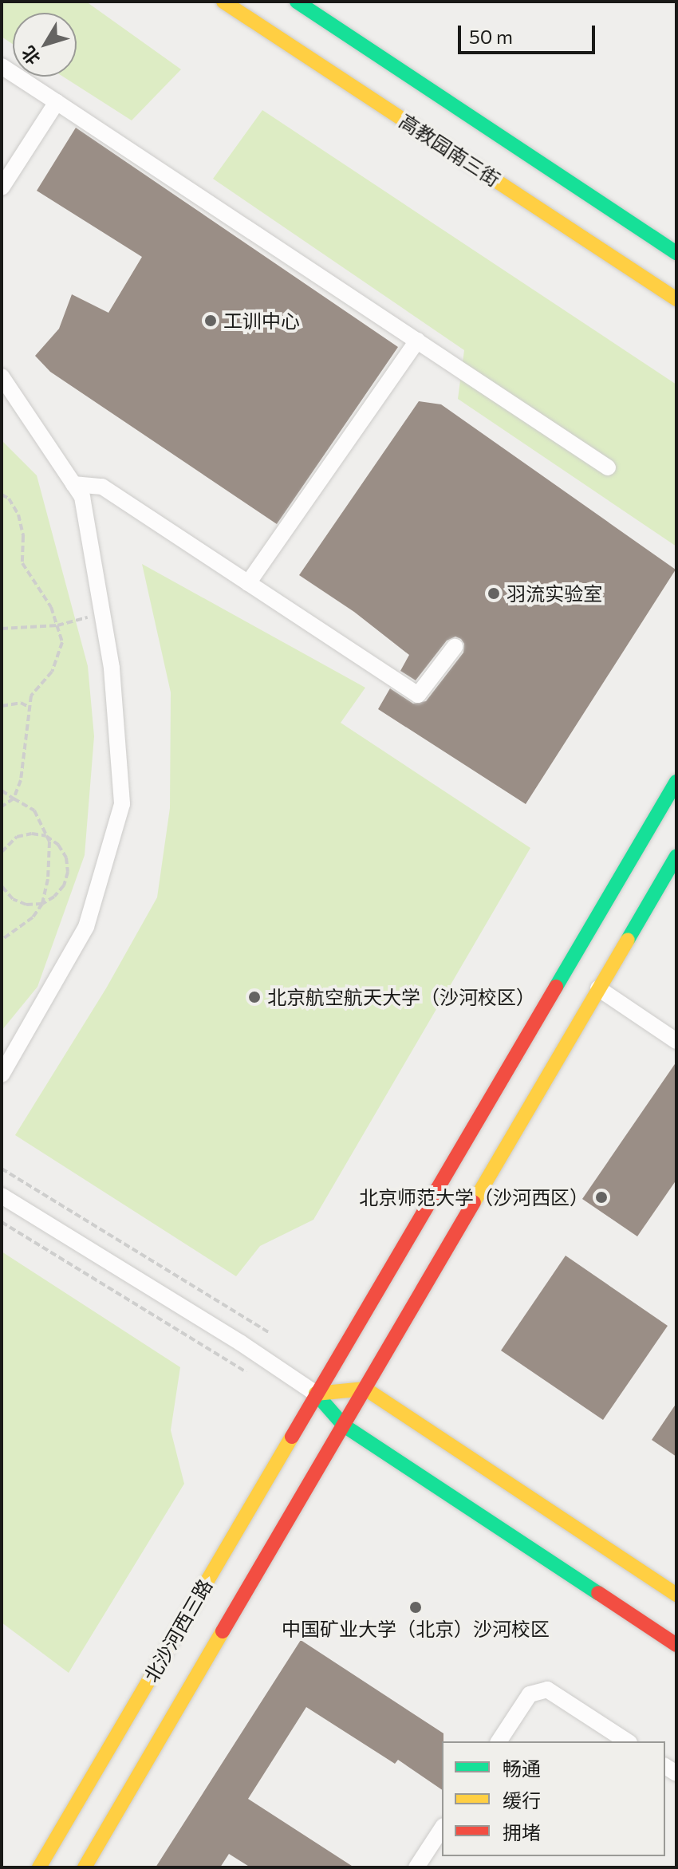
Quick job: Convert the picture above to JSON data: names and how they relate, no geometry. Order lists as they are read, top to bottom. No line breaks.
{"streets":{"street":["高教园南三街","北沙河西三路"]},"places":["工训中心","羽流实验室","北京航空航天大学（沙河校区）","北京师范大学（沙河西区）","中国矿业大学（北京）沙河校区"],"legend":["畅通","缓行","拥堵"],"scale_bar":"50 m","north":"bottom left"}
